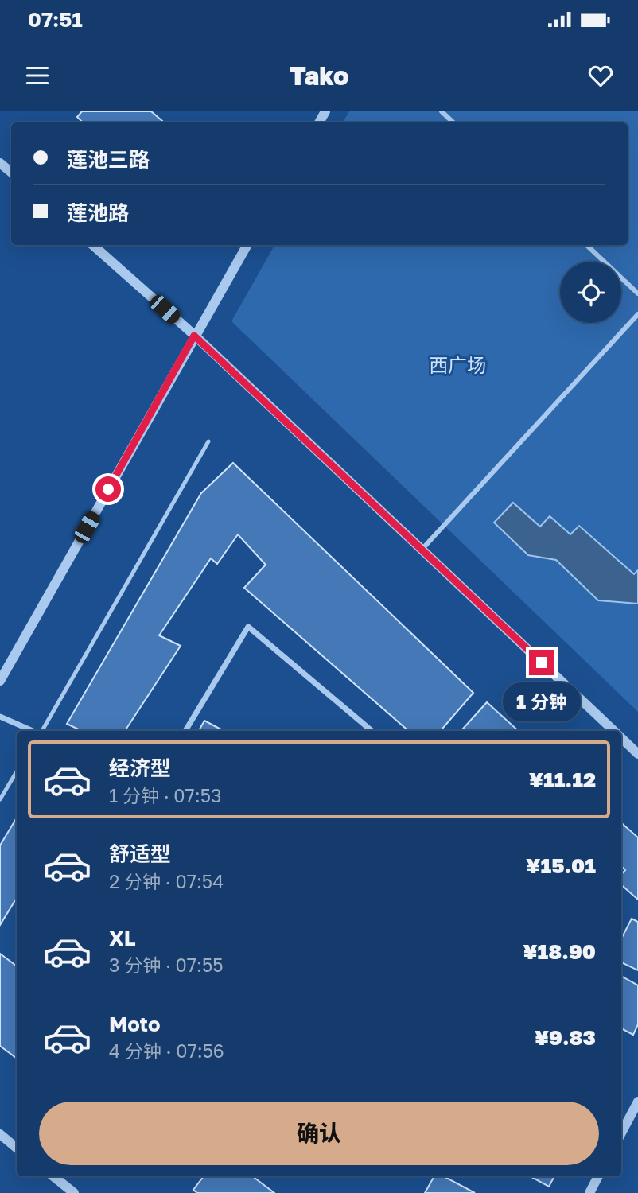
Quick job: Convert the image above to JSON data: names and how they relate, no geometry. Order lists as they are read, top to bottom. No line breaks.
{"parks":["西广场"],"page":{"status":"07:51","header":"Tako","banner":["莲池三路","莲池路"],"bubble":"1 分钟","list":[{"name":"经济型","note":"1 分钟 · 07:53","value":"¥11.12"},{"name":"舒适型","note":"2 分钟 · 07:54","value":"¥15.01"},{"name":"XL","note":"3 分钟 · 07:55","value":"¥18.90"},{"name":"Moto","note":"4 分钟 · 07:56","value":"¥9.83"}],"buttons":"确认"}}
